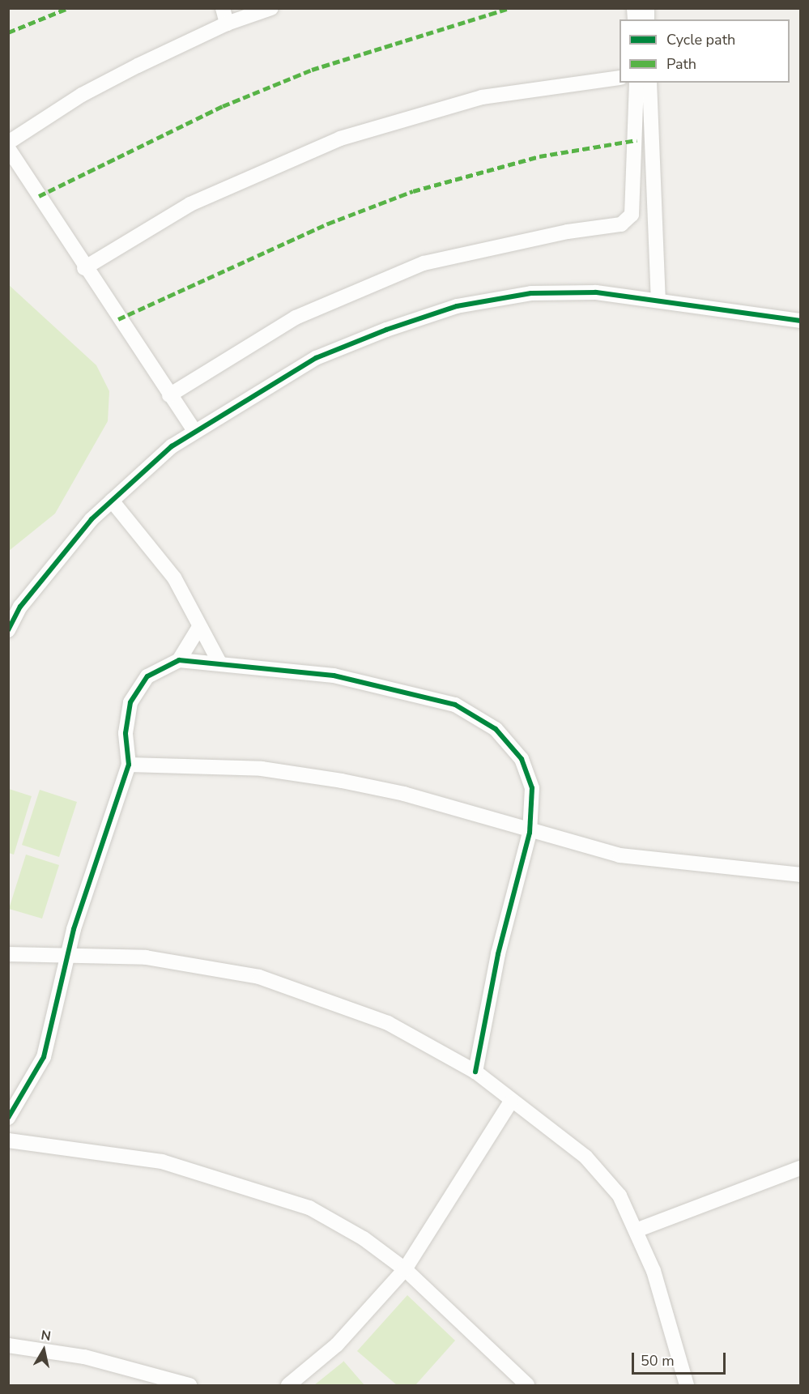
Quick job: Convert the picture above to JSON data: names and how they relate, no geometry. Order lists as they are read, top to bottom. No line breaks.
{"legend":["Cycle path","Path"],"scale_bar":"50 m","north":"top"}
